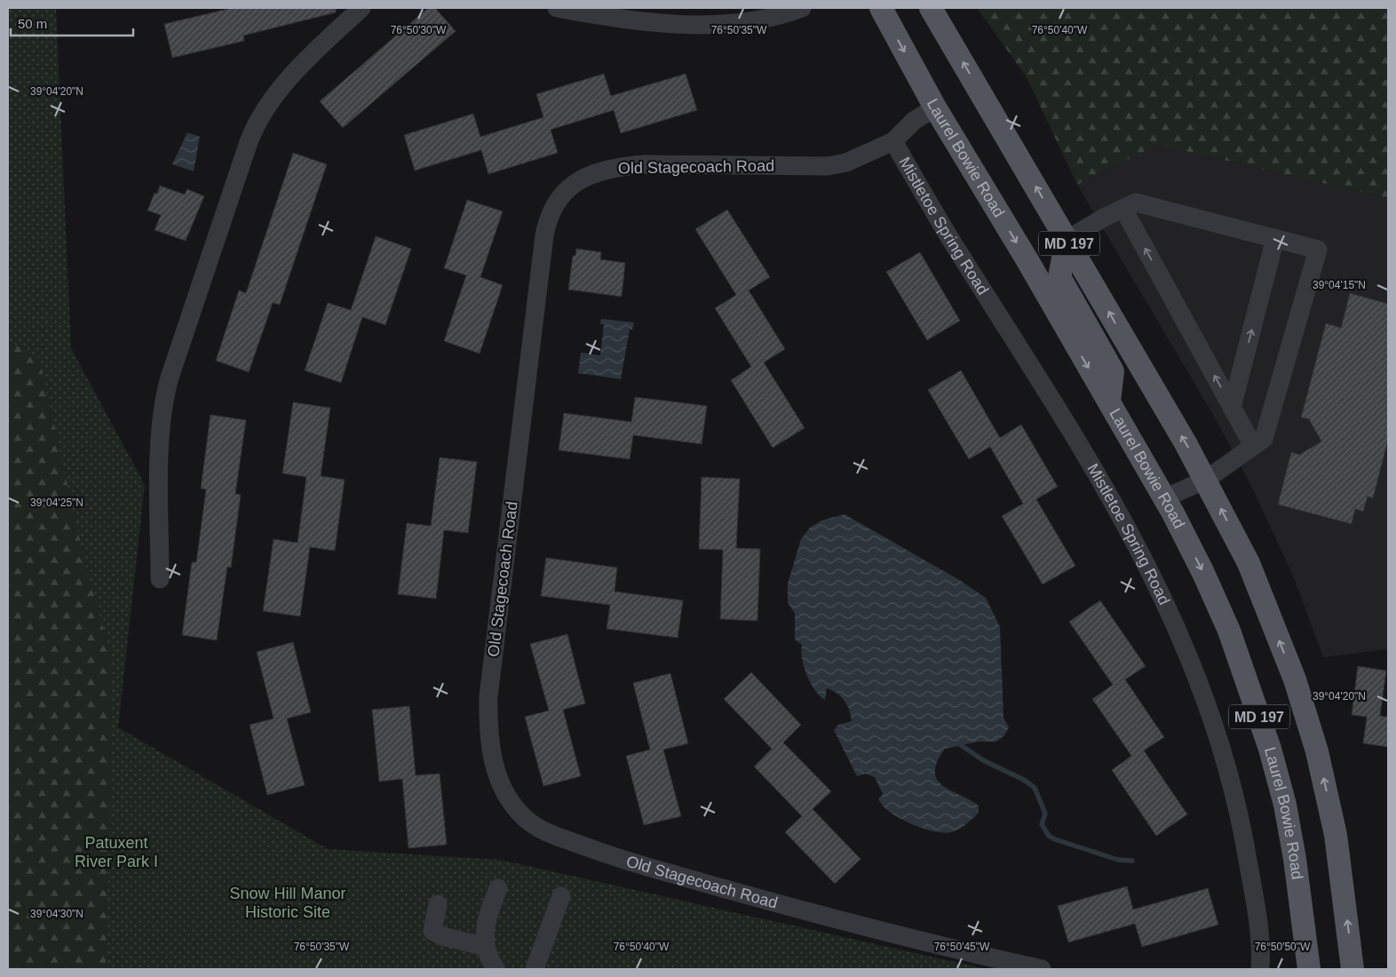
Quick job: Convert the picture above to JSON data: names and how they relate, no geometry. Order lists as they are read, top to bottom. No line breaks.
{"streets":{"main road":["Laurel Bowie Road","MD 197"],"street":["Old Stagecoach Road","Mistletoe Spring Road"]},"crossings":[["Laurel Bowie Road","Old Stagecoach Road"],["Old Stagecoach Road","Mistletoe Spring Road"]],"parks":["Patuxent River Park I","Snow Hill Manor Historic Site"],"scale_bar":"50 m","coordinates":["76°50'30\"W","76°50'35\"W","76°50'40\"W","39°04'20\"N","39°04'15\"N","39°04'25\"N","39°04'30\"N","76°50'45\"W","76°50'50\"W"]}
